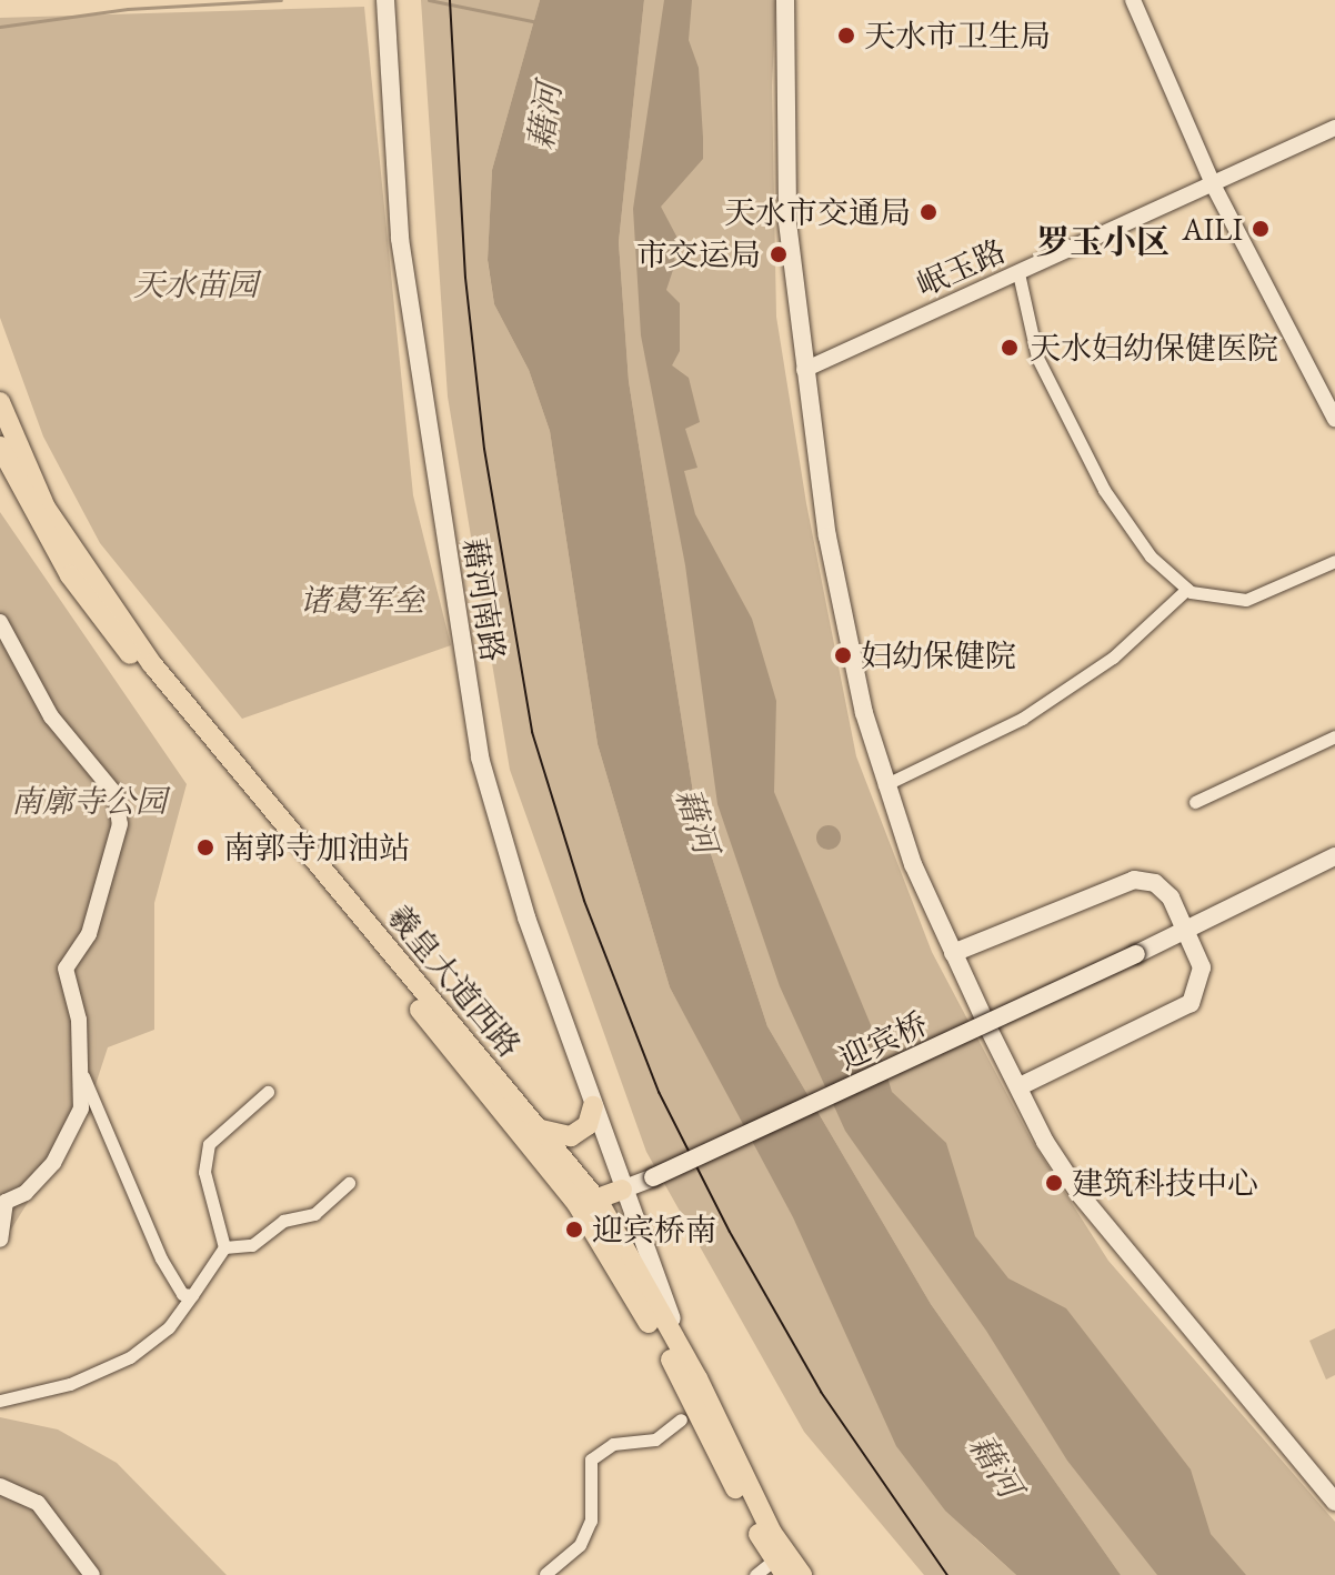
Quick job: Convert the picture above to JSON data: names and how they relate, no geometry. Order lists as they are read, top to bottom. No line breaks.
{"streets":{"main road":["藉河南路","羲皇大道西路","迎宾桥"],"street":["岷玉路"]},"crossings":[["藉河南路","羲皇大道西路"],["藉河南路","迎宾桥"]],"districts":["罗玉小区"],"water":["藉河"],"parks":["天水苗园","诸葛军垒","南廓寺公园"],"places":["天水市卫生局","天水市交通局","AILI","市交运局","天水妇幼保健医院","妇幼保健院","南郭寺加油站","建筑科技中心","迎宾桥南"]}
